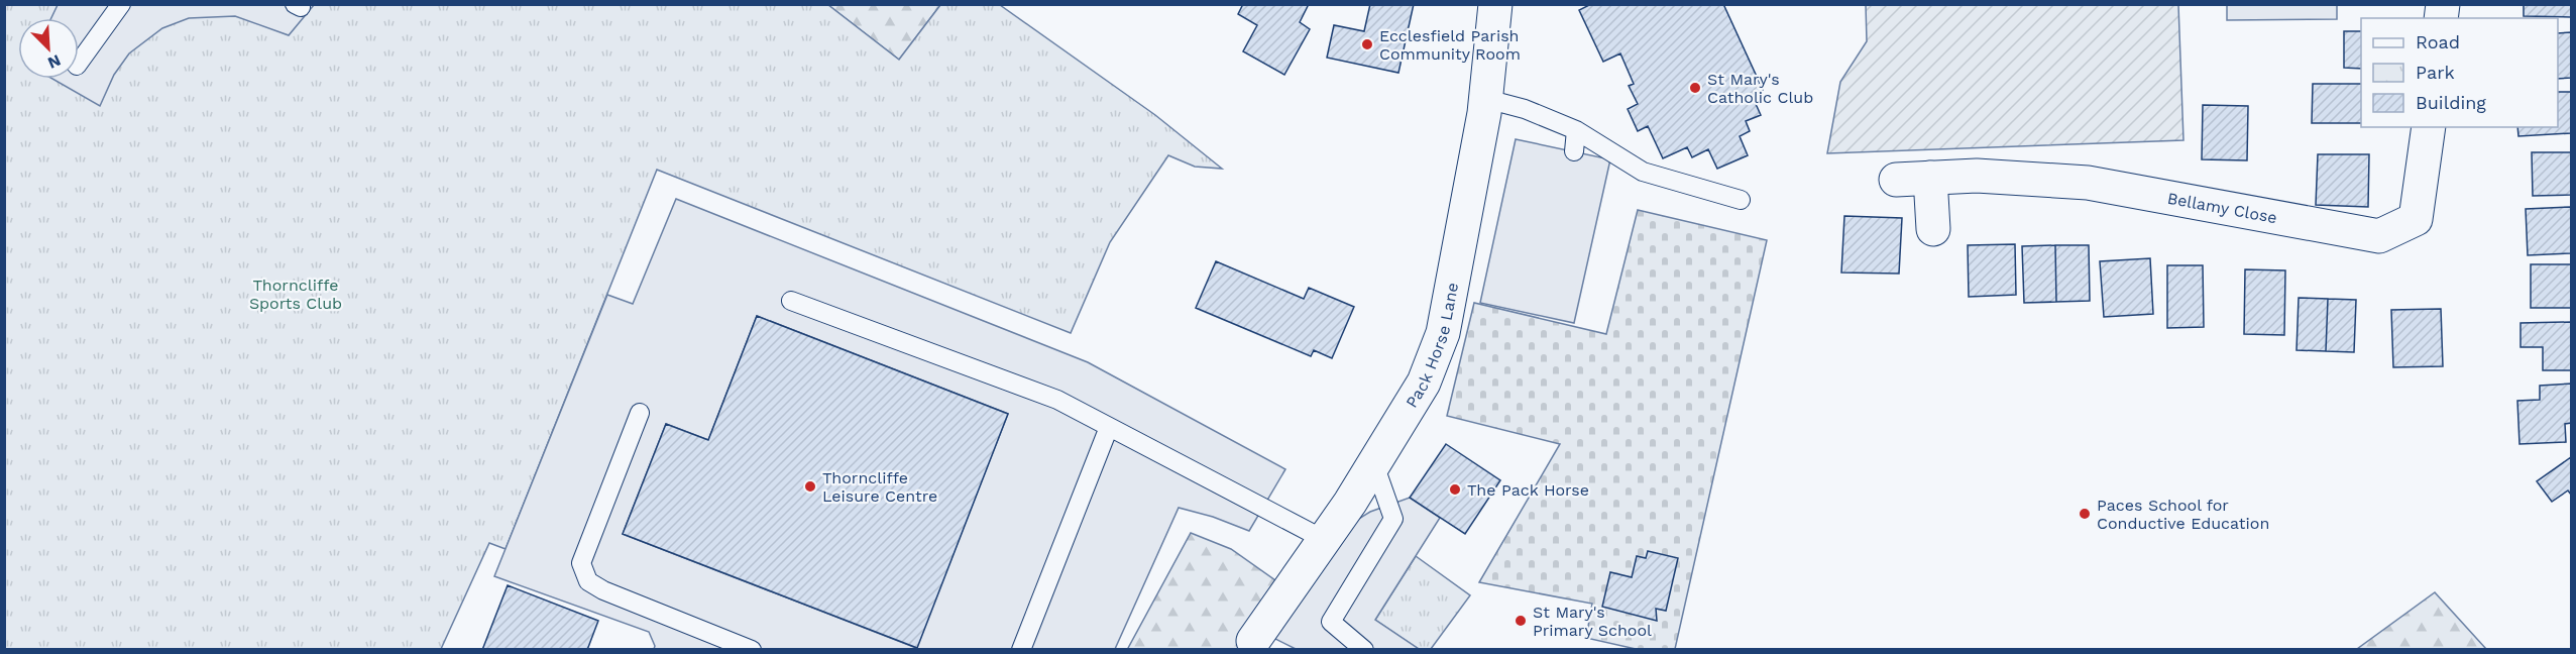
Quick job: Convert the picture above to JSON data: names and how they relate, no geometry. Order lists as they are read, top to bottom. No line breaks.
{"streets":{"street":["Bellamy Close","Pack Horse Lane"]},"parks":["Thorncliffe Sports Club"],"places":["Ecclesfield Parish Community Room","St Mary's Catholic Club","Thorncliffe Leisure Centre","The Pack Horse","Paces School for Conductive Education","St Mary's Primary School"],"legend":["Road","Park","Building"],"north":"bottom right"}
